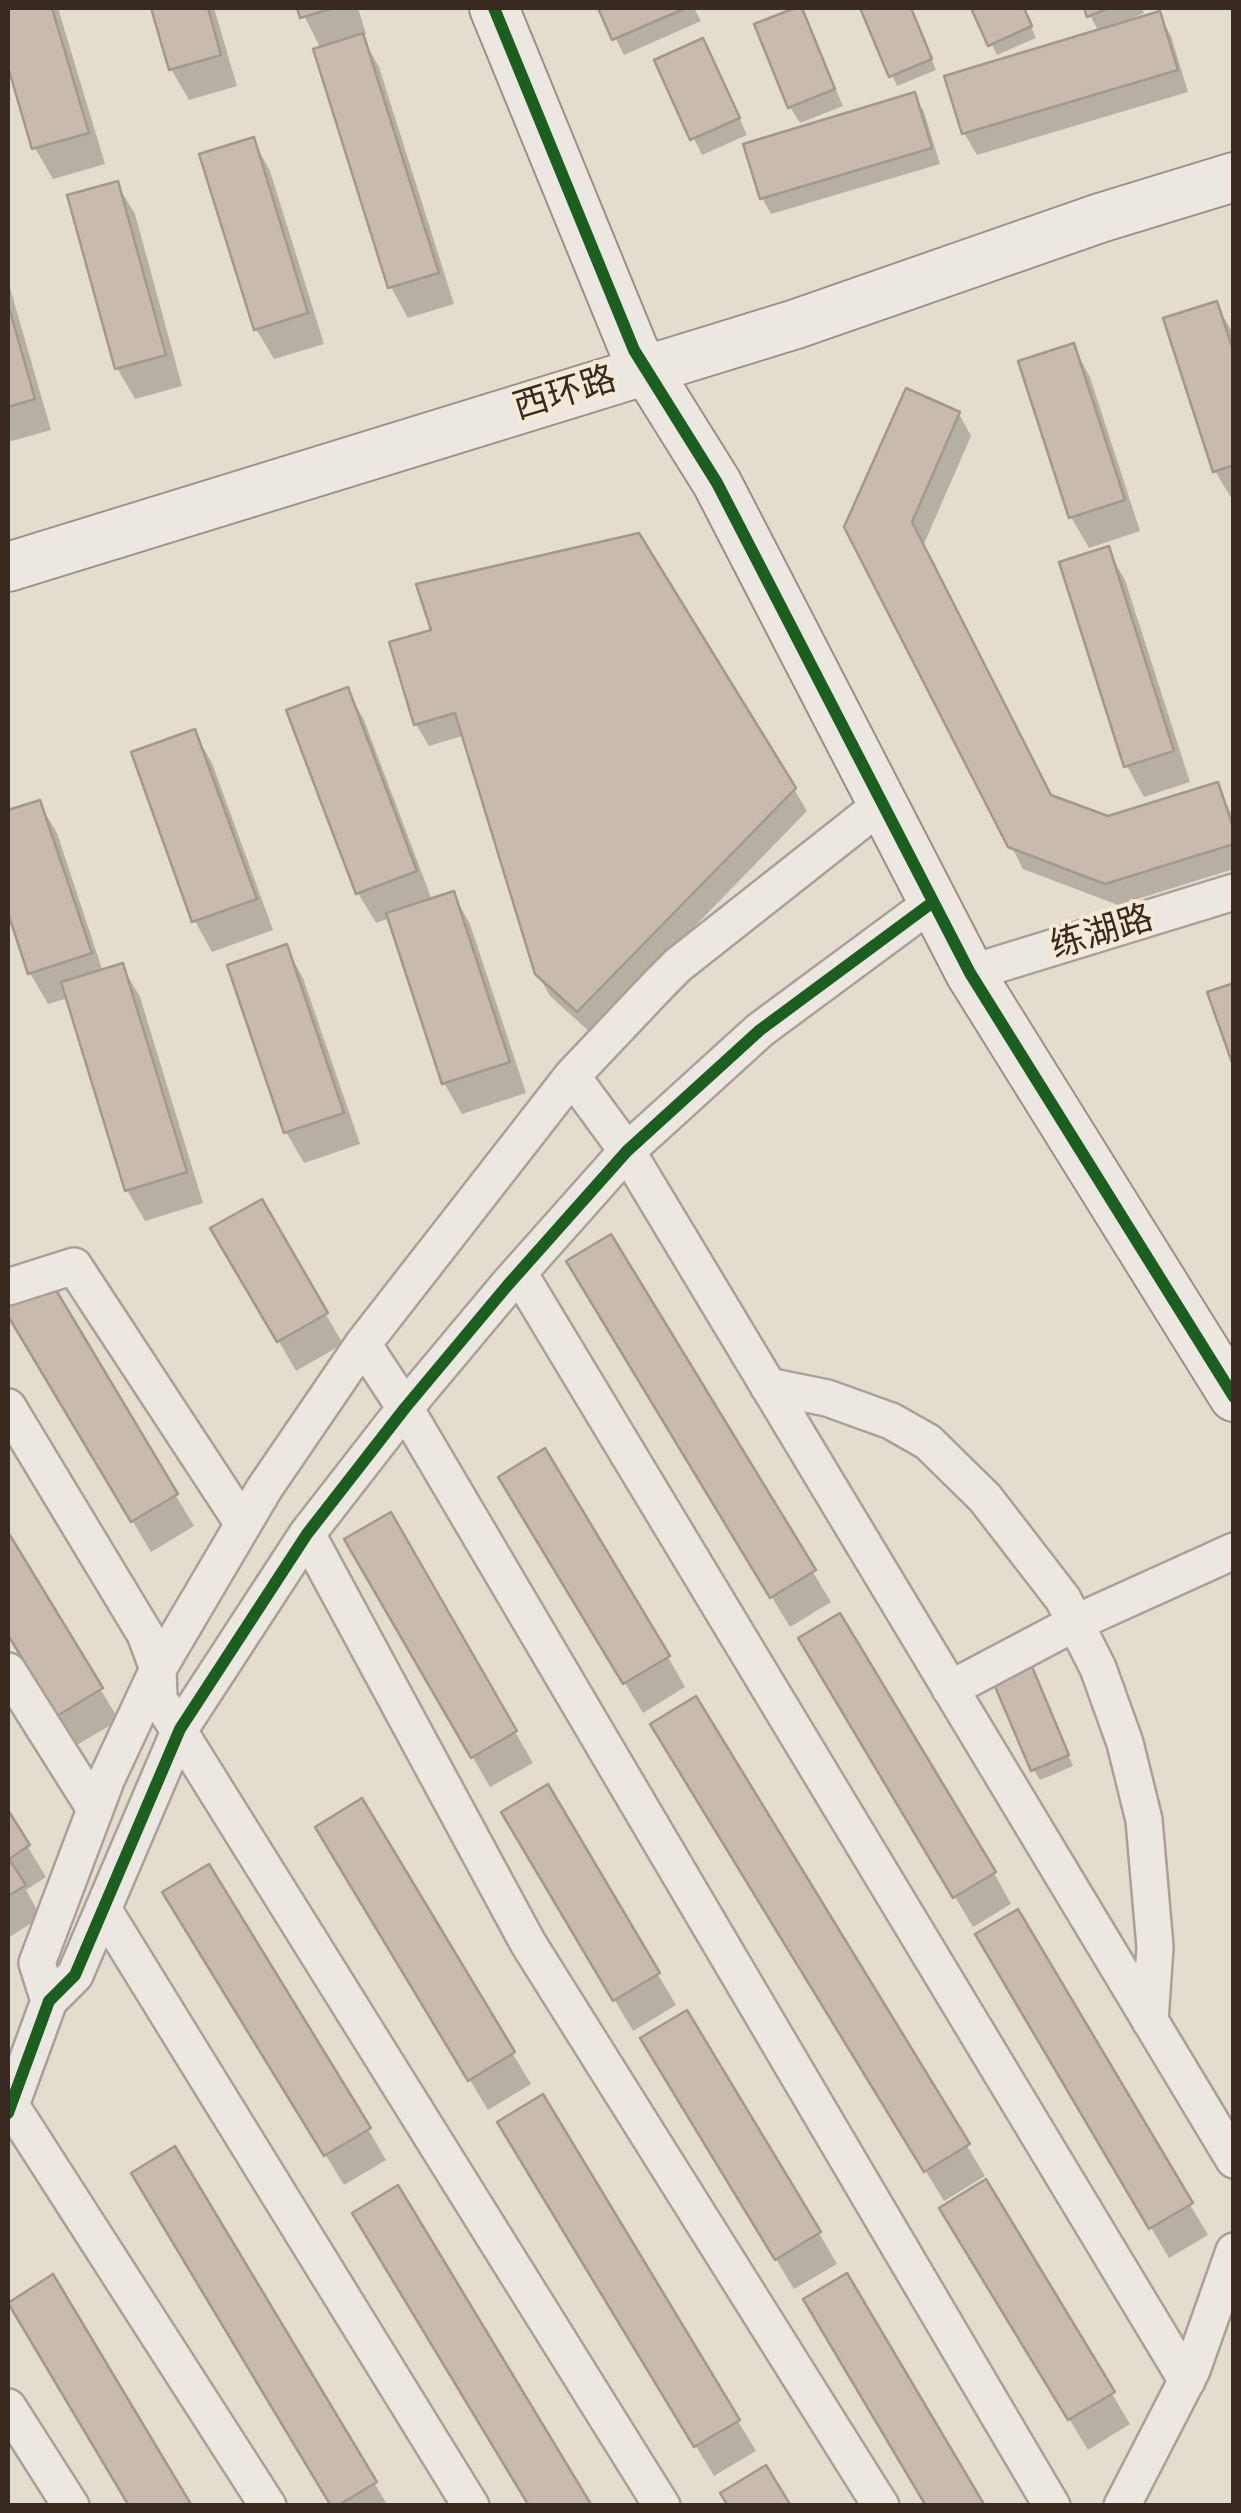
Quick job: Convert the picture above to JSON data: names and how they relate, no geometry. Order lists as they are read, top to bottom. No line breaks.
{"streets":{"street":["西环路","练湖路"]}}
